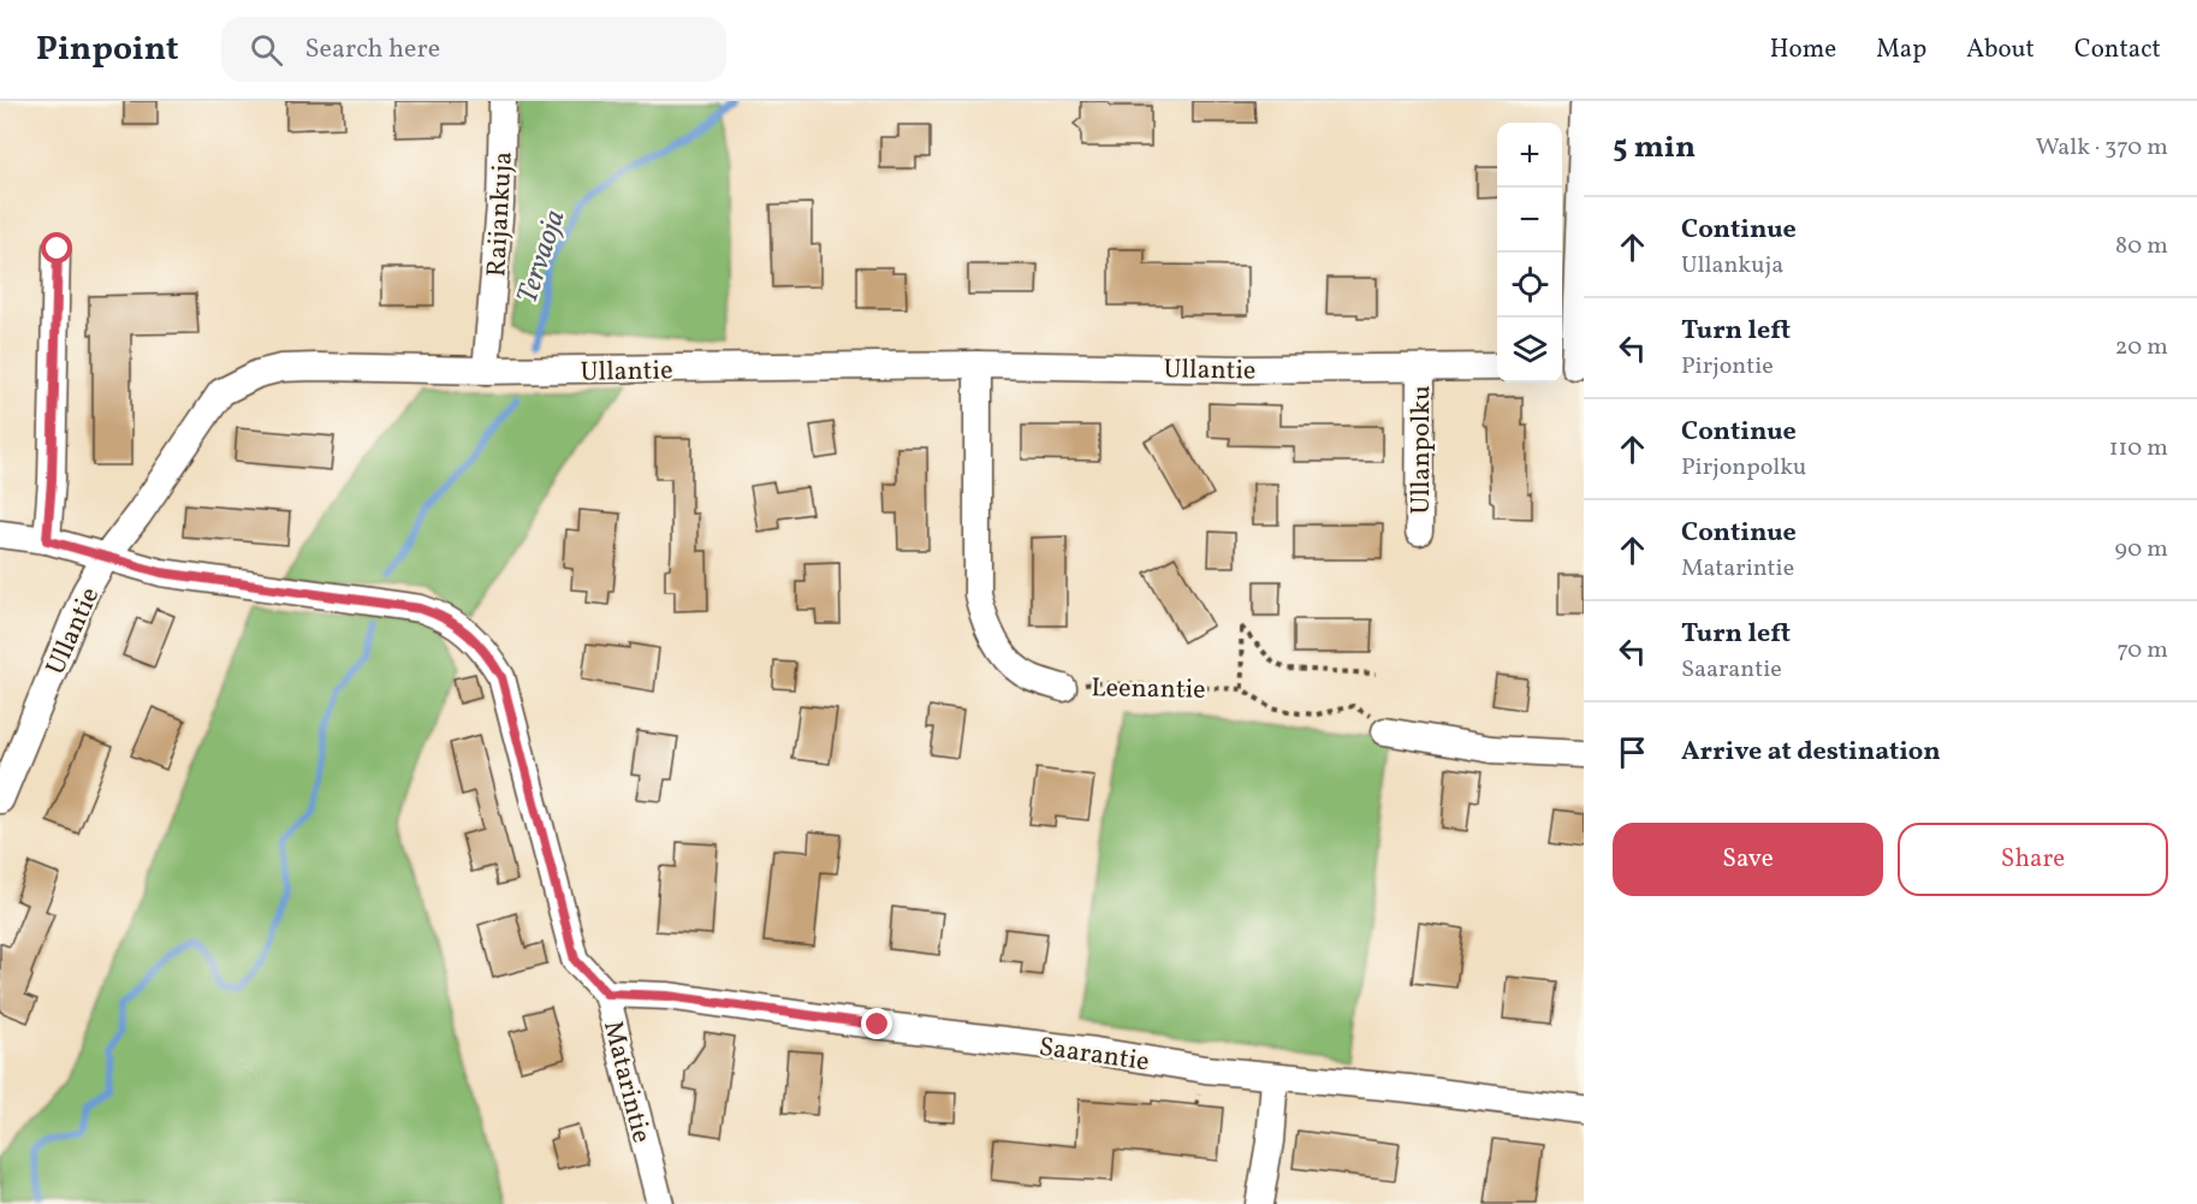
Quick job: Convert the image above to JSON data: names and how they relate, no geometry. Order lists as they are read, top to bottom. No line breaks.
{"streets":{"street":["Raijankuja","Ullantie","Ullanpolku","Leenantie","Saarantie","Matarintie"]},"crossings":[["Raijankuja","Ullantie"],["Ullantie","Ullanpolku"],["Ullantie","Leenantie"],["Ullantie","Matarintie"],["Saarantie","Matarintie"]],"water":["Tervaoja"],"page":{"header":"Pinpoint","search":"Search here","nav":["Home","Map","About","Contact"],"heading":["5 min","Walk · 370 m"],"map_buttons":["+","−"],"list":[["Continue","Ullankuja","80 m"],["Turn left","Pirjontie","20 m"],["Continue","Pirjonpolku","110 m"],["Continue","Matarintie","90 m"],["Turn left","Saarantie","70 m"],"Arrive at destination"],"buttons":["Save","Share"]}}
